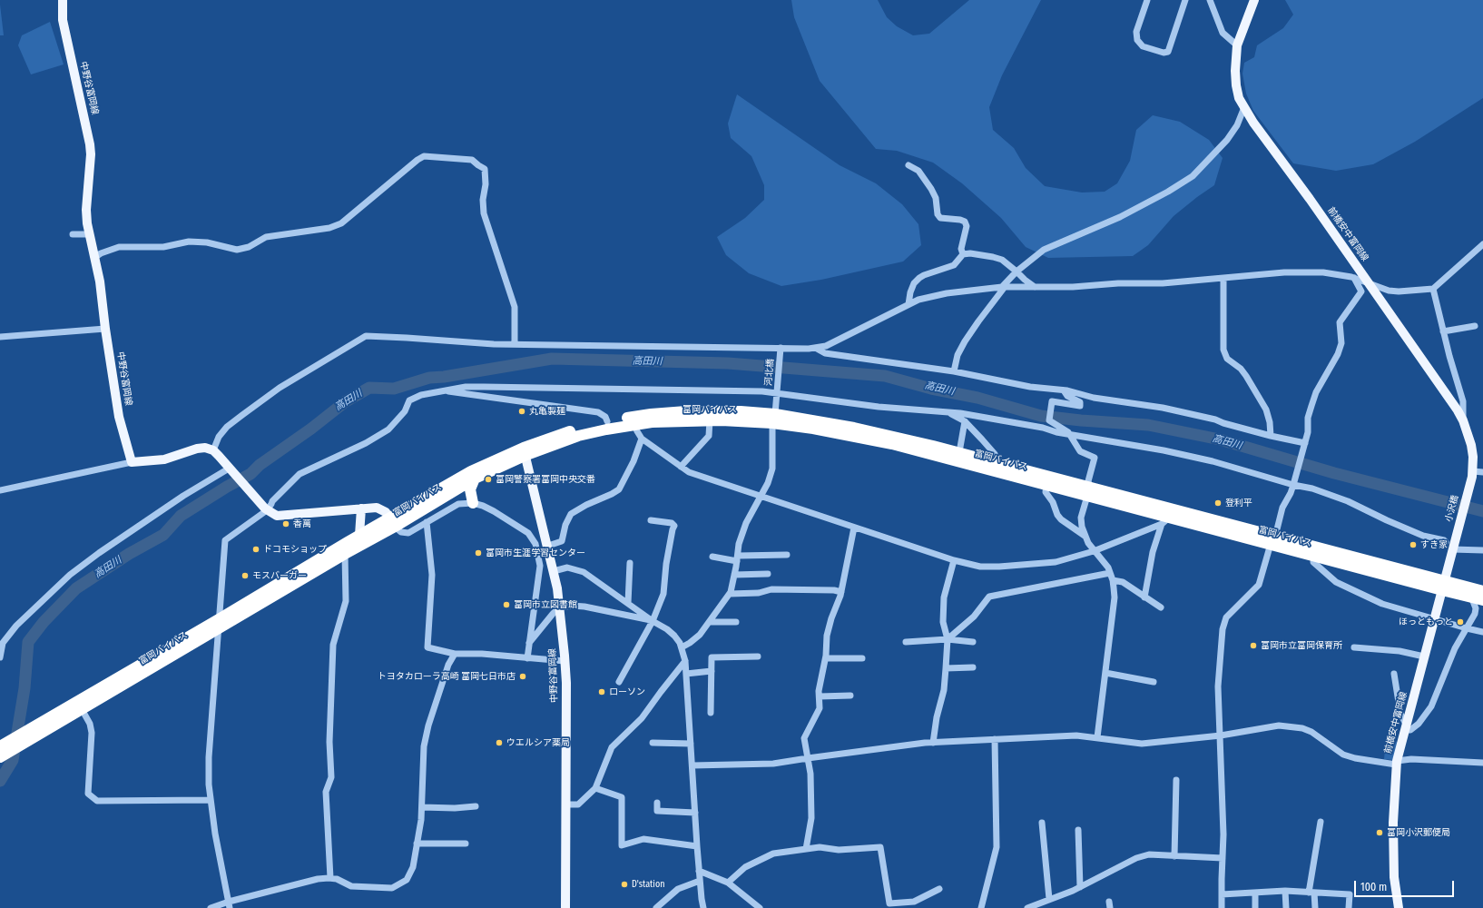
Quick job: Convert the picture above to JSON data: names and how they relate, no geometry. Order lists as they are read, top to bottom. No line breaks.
{"streets":{"highway":["富岡バイパス"],"main road":["中野谷富岡線","前橋安中富岡線","小沢橋"],"street":["河北橋"]},"crossings":[["中野谷富岡線","富岡バイパス"],["前橋安中富岡線","富岡バイパス"],["前橋安中富岡線","小沢橋"],["河北橋","富岡バイパス"]],"water":["高田川"],"places":["丸亀製麺","富岡警察署富岡中央交番","登利平","香萬","すき家","ドコモショップ","富岡市生涯学習センター","モスバーガー","富岡市立図書館","ほっともっと","富岡市立富岡保育所","トヨタカローラ高崎 富岡七日市店","ローソン","ウエルシア薬局","富岡小沢郵便局","D'station"],"scale_bar":"100 m"}
